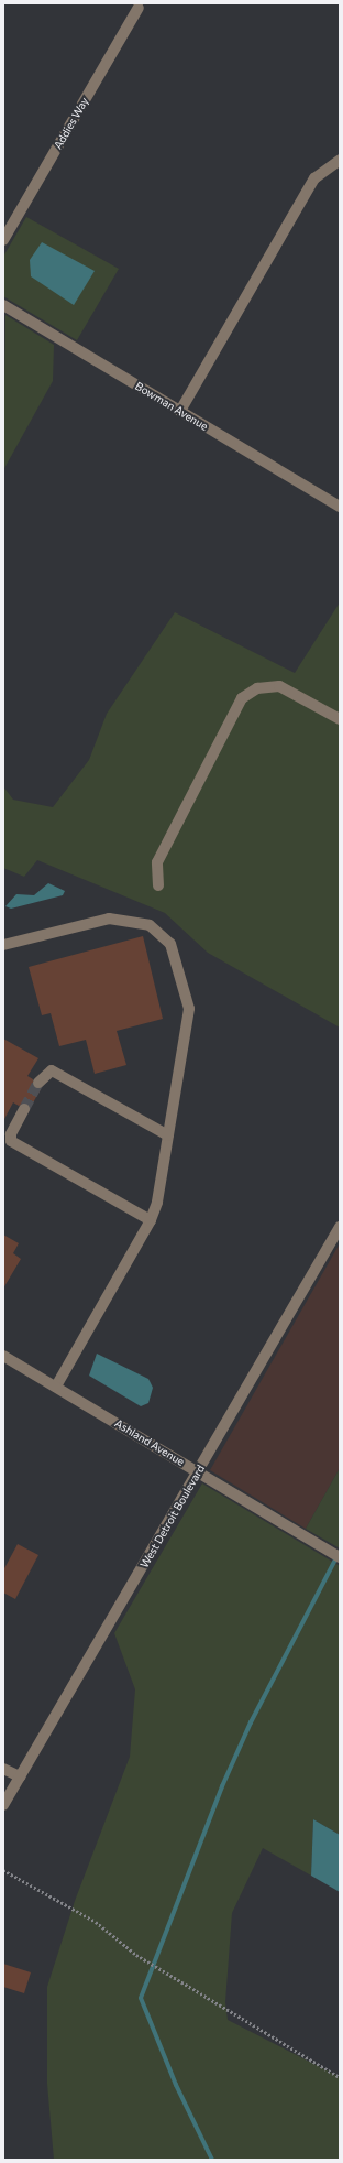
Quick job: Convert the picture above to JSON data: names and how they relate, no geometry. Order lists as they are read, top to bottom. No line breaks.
{"streets":{"street":["Addies Way","Bowman Avenue","Ashland Avenue","West Detroit Boulevard"]},"crossings":[["Ashland Avenue","West Detroit Boulevard"]]}
